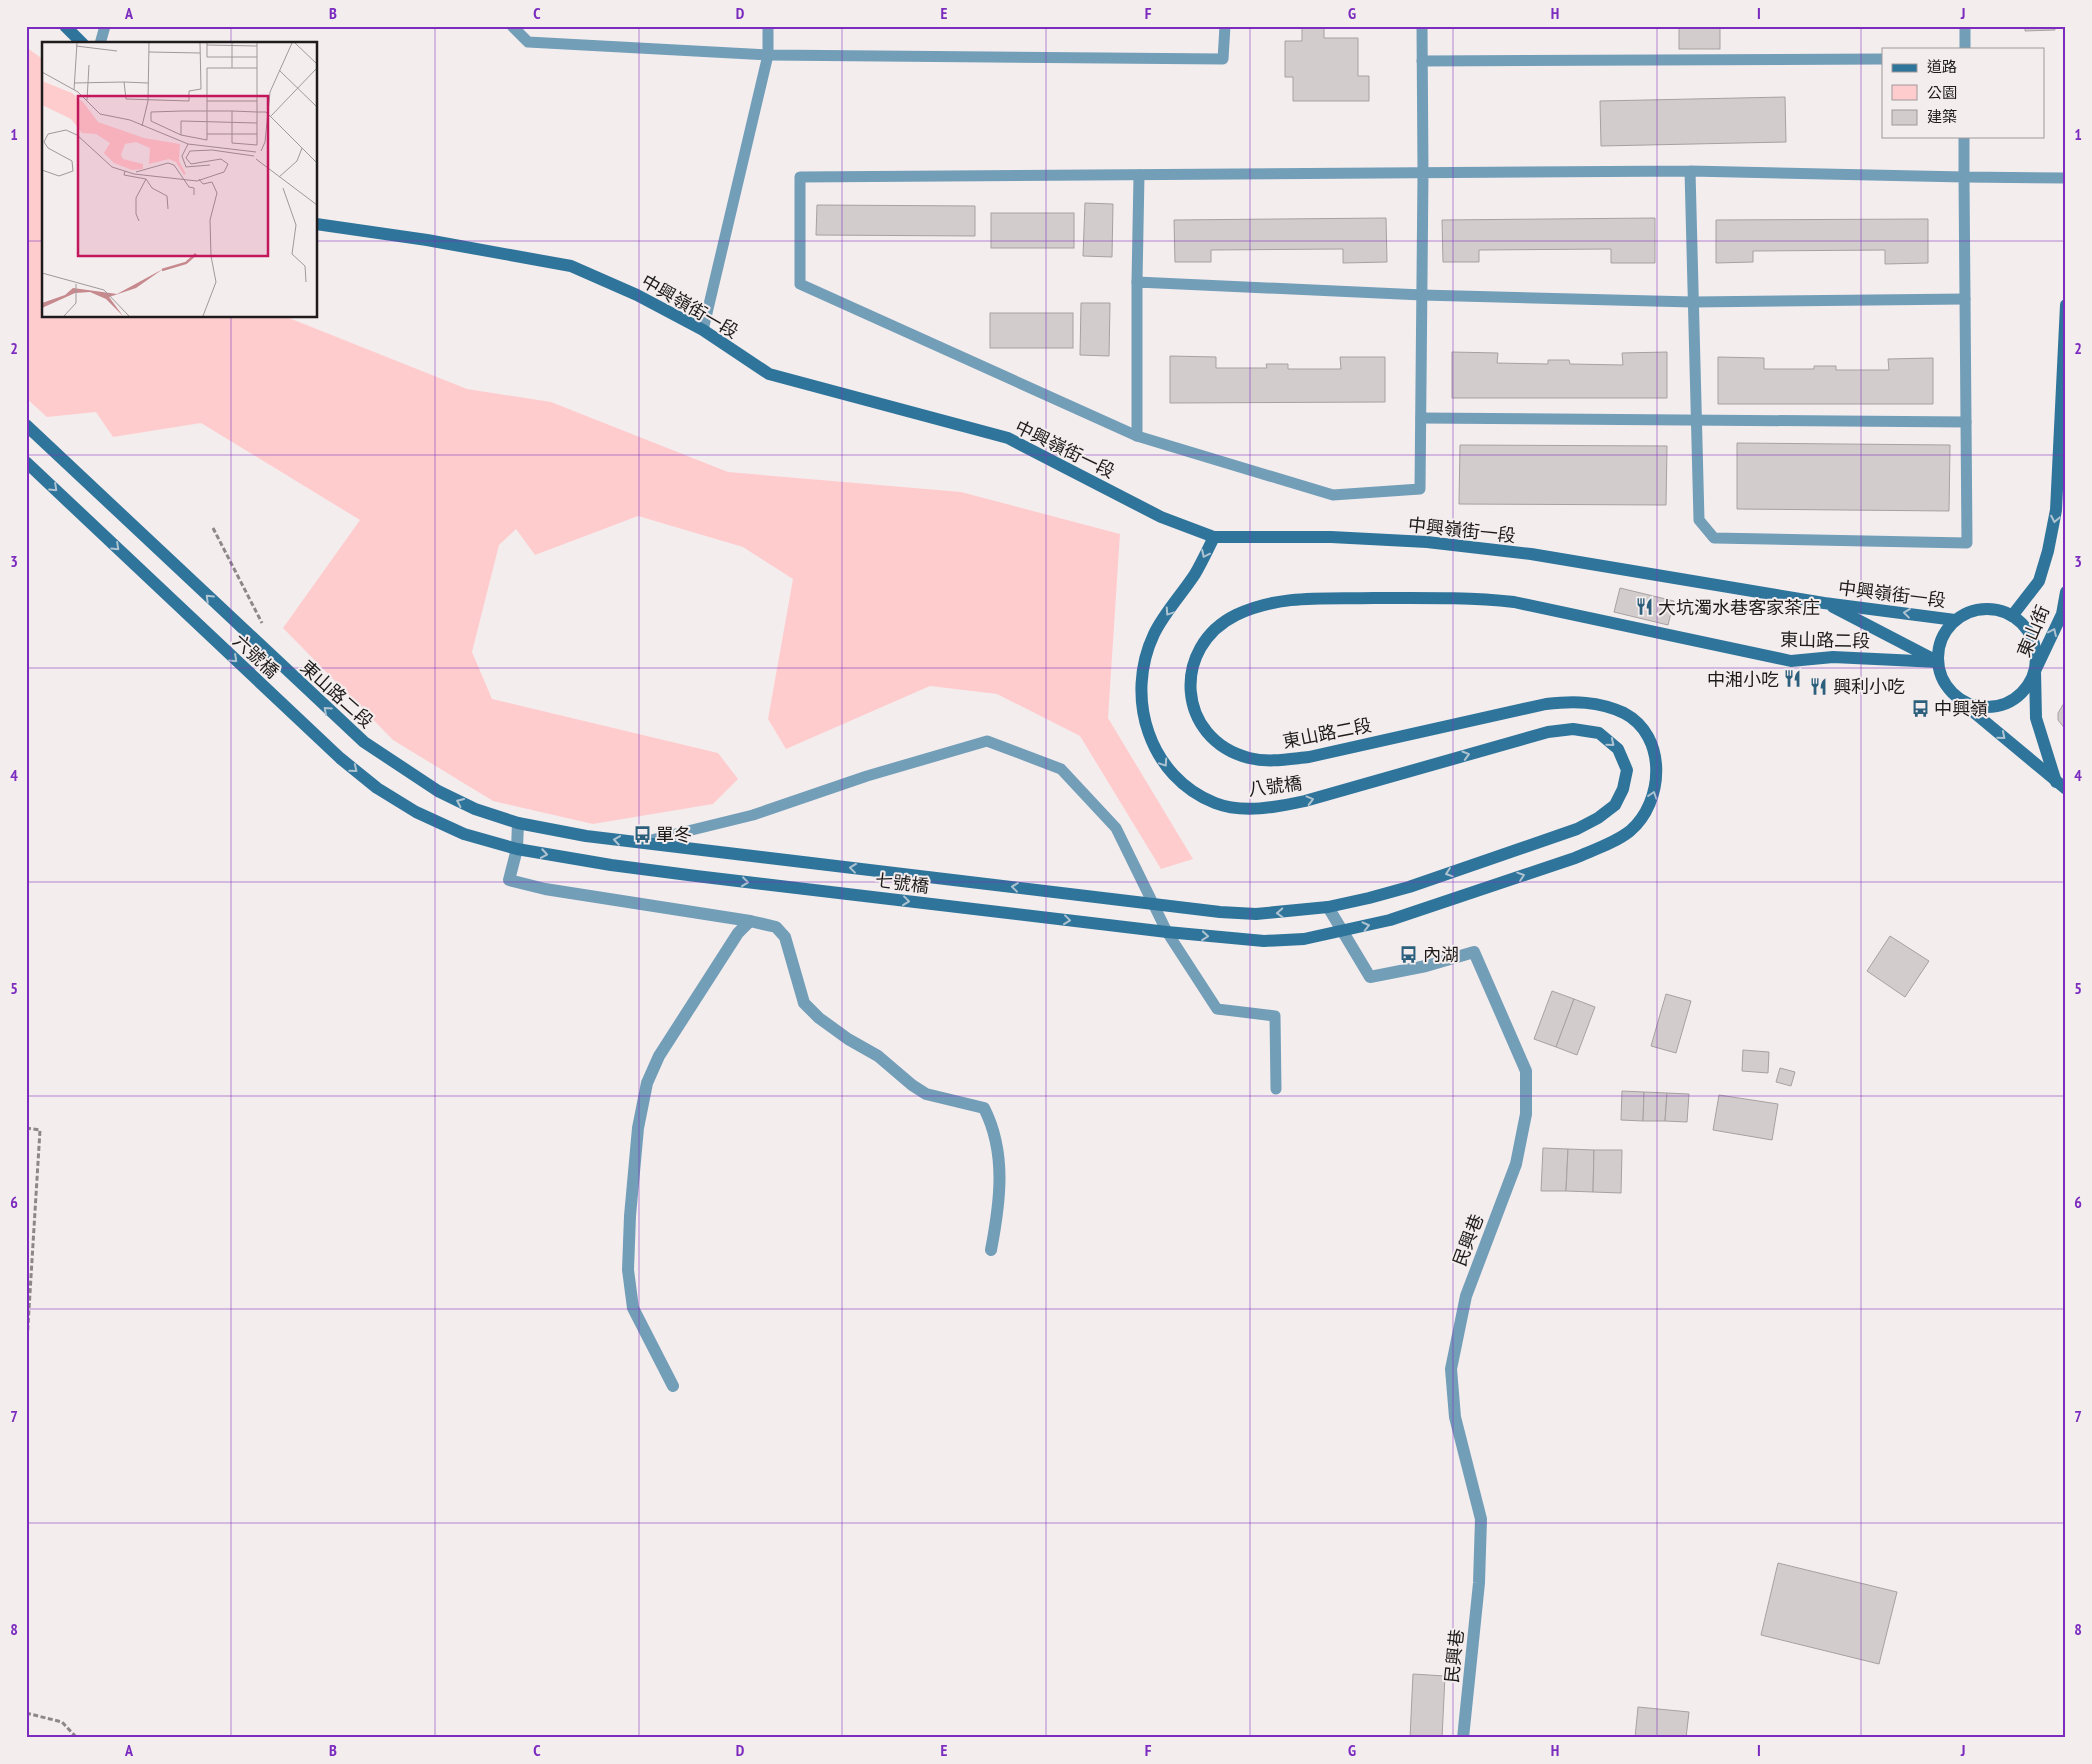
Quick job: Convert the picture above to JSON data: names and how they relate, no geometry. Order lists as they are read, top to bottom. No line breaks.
{"streets":{"main road":["中興嶺街一段","東山街","東山路二段","六號橋","八號橋","七號橋"],"street":["民興巷"]},"crossings":[["中興嶺街一段","東山街"],["中興嶺街一段","東山路二段"],["中興嶺街一段","八號橋"],["東山街","東山路二段"],["東山路二段","七號橋"],["東山路二段","民興巷"],["六號橋","七號橋"],["八號橋","民興巷"]],"one_way":["六號橋"],"places":{"restaurant":["大坑濁水巷客家茶庄","中湘小吃","興利小吃"],"bus stop":["中興嶺","單冬","內湖"]},"legend":["道路","公園","建築"],"grid":{"columns":["A","B","C","D","E","F","G","H","I","J"],"rows":["1","2","3","4","5","6","7","8"]}}
